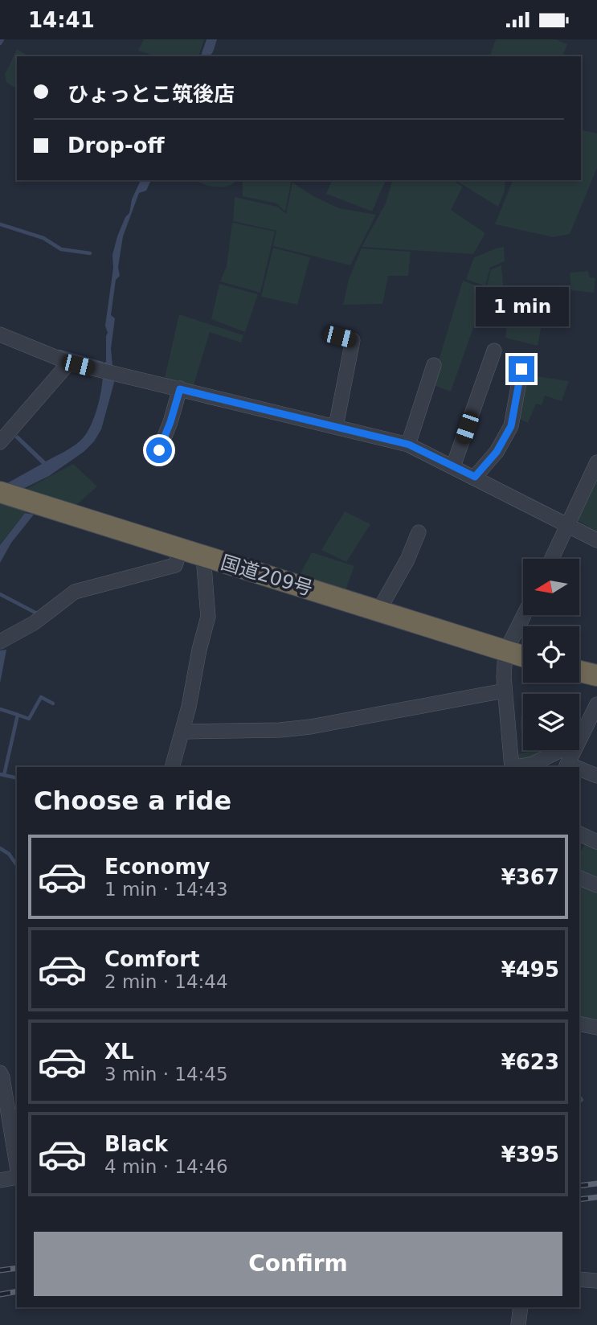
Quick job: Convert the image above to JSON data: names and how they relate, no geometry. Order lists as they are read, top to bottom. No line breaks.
{"streets":{"highway":["国道209号"]},"north":"left","page":{"status":"14:41","banner":["ひょっとこ筑後店","Drop-off"],"bubble":"1 min","heading":"Choose a ride","list":[{"name":"Economy","note":"1 min · 14:43","value":"¥367"},{"name":"Comfort","note":"2 min · 14:44","value":"¥495"},{"name":"XL","note":"3 min · 14:45","value":"¥623"},{"name":"Black","note":"4 min · 14:46","value":"¥395"}],"buttons":"Confirm"}}
